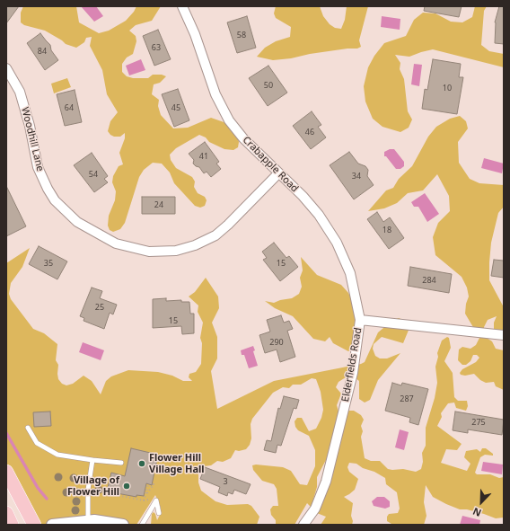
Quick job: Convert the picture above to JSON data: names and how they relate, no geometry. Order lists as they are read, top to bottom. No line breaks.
{"streets":{"street":["Woodhill Lane","Crabapple Road","Elderfields Road"]},"crossings":[["Woodhill Lane","Crabapple Road"],["Crabapple Road","Elderfields Road"]],"places":["Flower Hill Village Hall","Village of Flower Hill"],"house_numbers":["58","63","84","50","10","64","45","46","41","54","34","24","18","35","15","284","25","15","290","287","275","3"],"north":"bottom left"}
